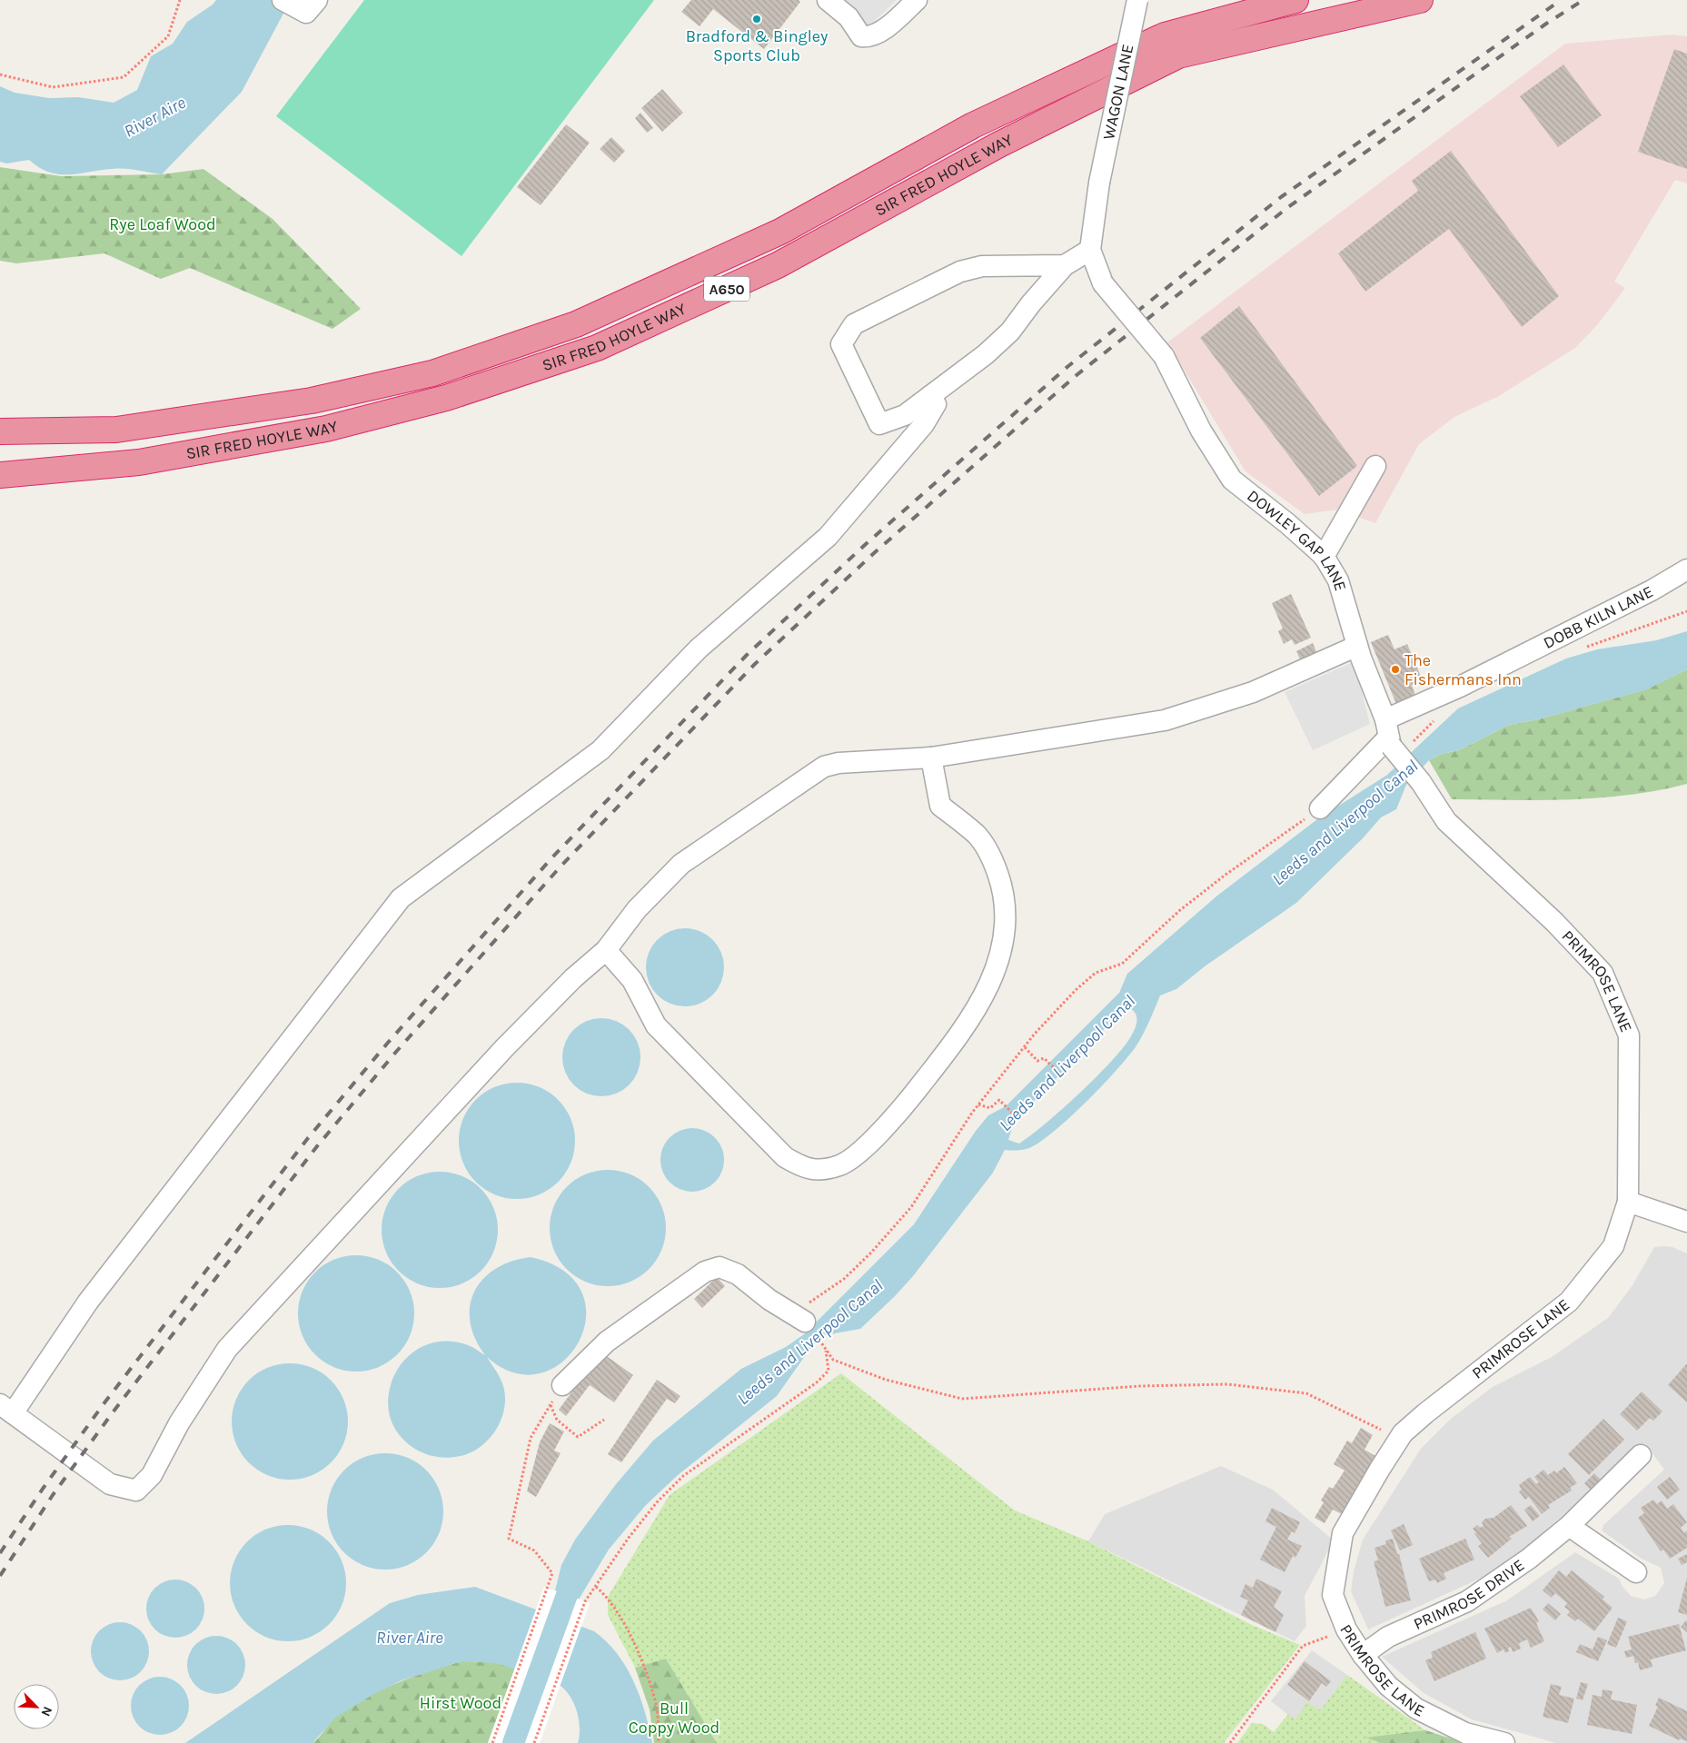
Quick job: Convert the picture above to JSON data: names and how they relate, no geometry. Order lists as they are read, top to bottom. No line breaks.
{"streets":{"highway":["SIR FRED HOYLE WAY","A650"],"street":["WAGON LANE","DOWLEY GAP LANE","DOBB KILN LANE","PRIMROSE LANE","PRIMROSE DRIVE"]},"crossings":[["WAGON LANE","DOWLEY GAP LANE"],["DOWLEY GAP LANE","DOBB KILN LANE"],["DOWLEY GAP LANE","PRIMROSE LANE"],["DOBB KILN LANE","PRIMROSE LANE"],["PRIMROSE LANE","PRIMROSE DRIVE"]],"water":["River Aire","Leeds and Liverpool Canal"],"parks":["Rye Loaf Wood","Hirst Wood","Bull Coppy Wood"],"places":["Bradford & Bingley Sports Club","The Fishermans Inn"],"north":"bottom right"}
